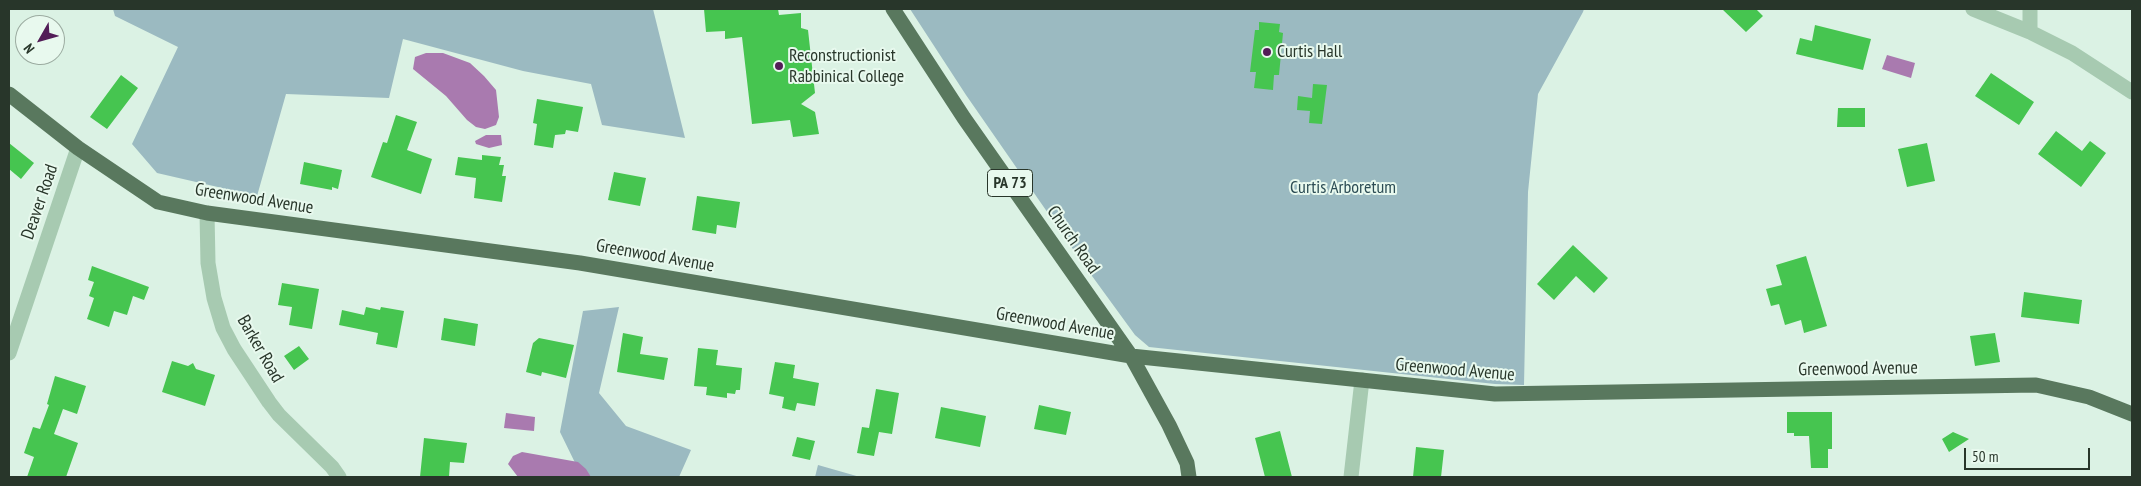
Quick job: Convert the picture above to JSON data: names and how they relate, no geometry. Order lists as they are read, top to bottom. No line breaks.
{"streets":{"main road":["PA 73","Greenwood Avenue","Church Road"],"street":["Deaver Road","Barker Road"]},"crossings":[["Greenwood Avenue","Deaver Road"],["Greenwood Avenue","Church Road"],["Greenwood Avenue","Barker Road"]],"parks":["Curtis Arboretum"],"places":["Curtis Hall","Reconstructionist Rabbinical College"],"scale_bar":"50 m","north":"bottom left"}
